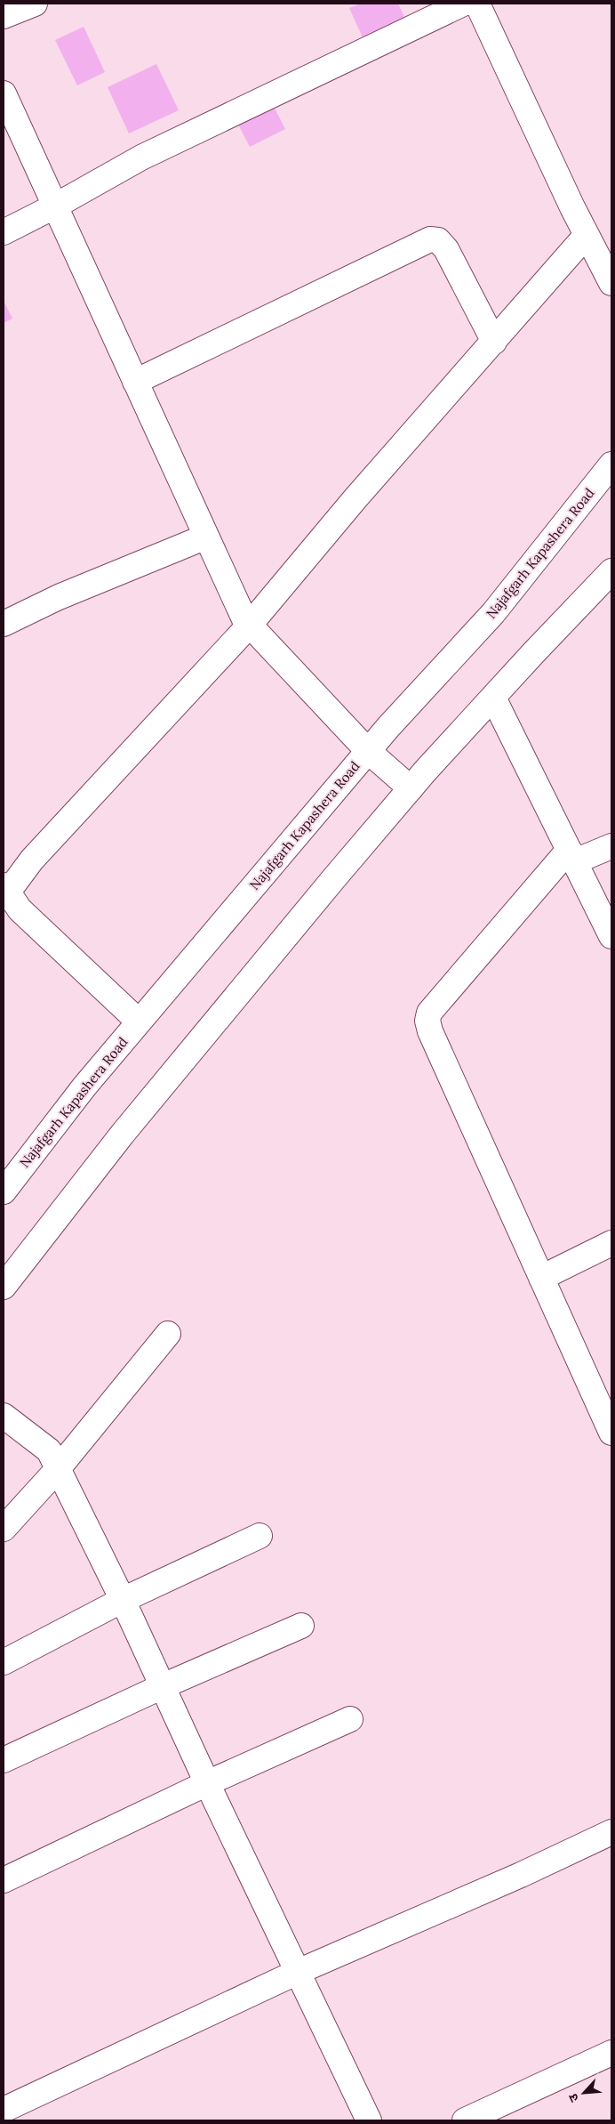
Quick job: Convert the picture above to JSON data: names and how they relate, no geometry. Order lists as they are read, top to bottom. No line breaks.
{"streets":{"street":["Najafgarh Kapashera Road"]},"north":"bottom left"}
